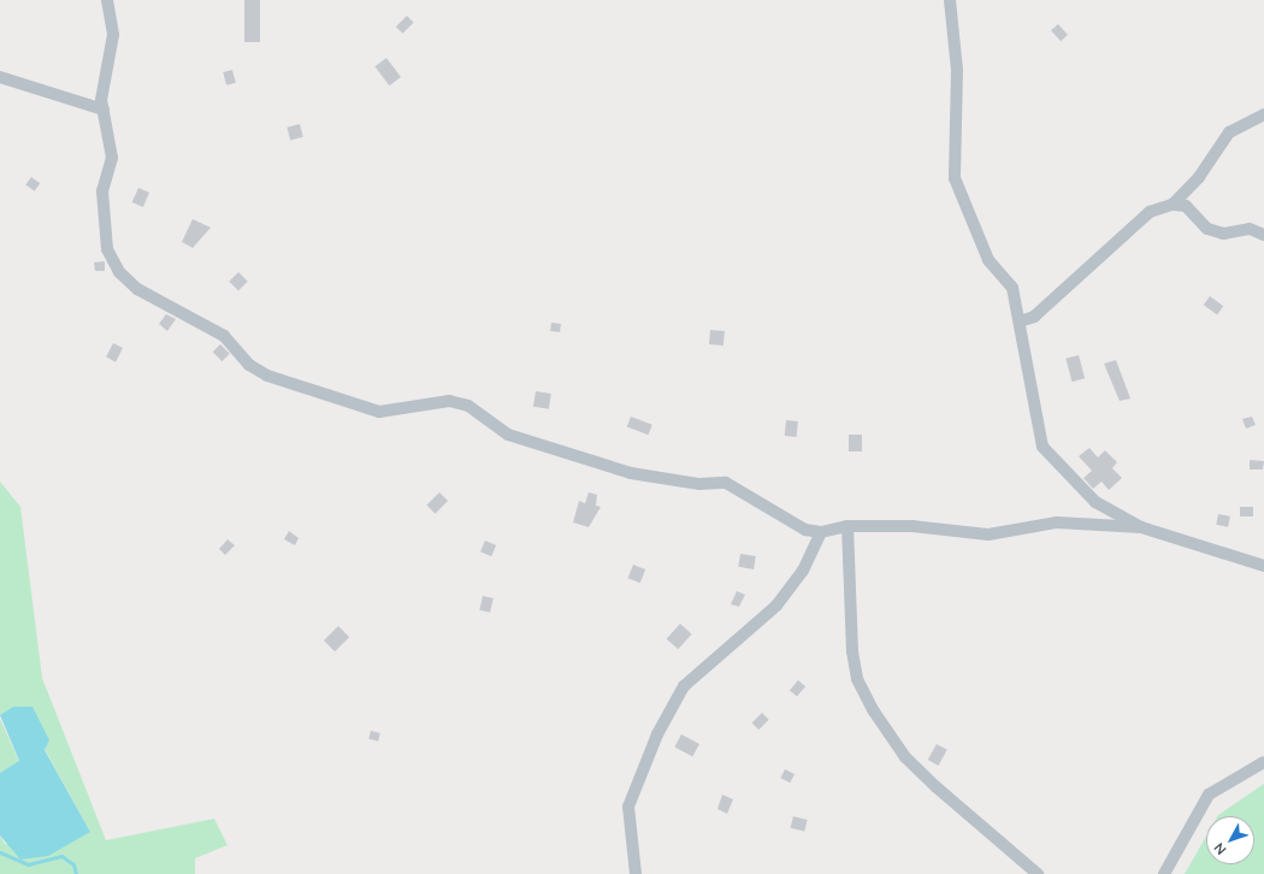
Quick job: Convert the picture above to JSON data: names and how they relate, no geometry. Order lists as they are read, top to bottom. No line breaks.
{"north":"bottom left"}
